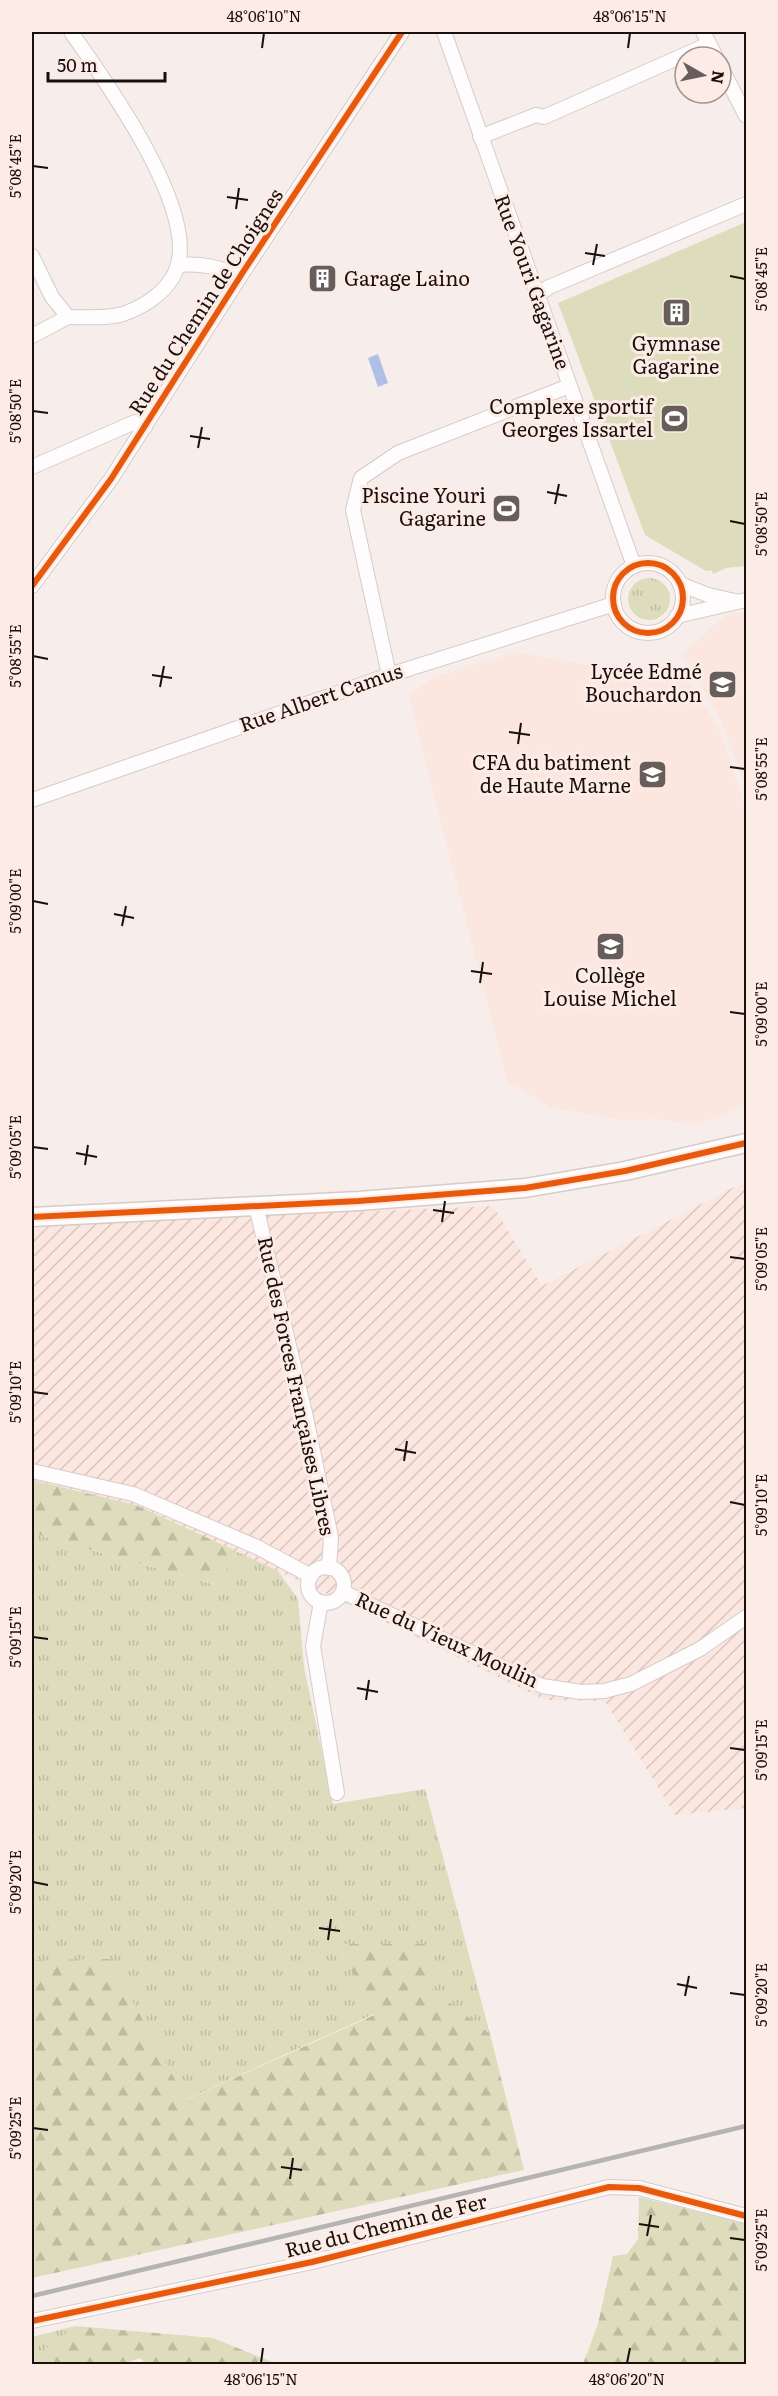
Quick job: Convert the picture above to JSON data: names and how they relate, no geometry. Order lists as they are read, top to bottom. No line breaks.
{"streets":{"street":["Rue Youri Gagarine","Rue du Chemin de Choignes","Rue Albert Camus","Rue des Forces Françaises Libres","Rue du Vieux Moulin","Rue du Chemin de Fer"]},"crossings":[["Rue Youri Gagarine","Rue Albert Camus"],["Rue des Forces Françaises Libres","Rue du Vieux Moulin"]],"places":{"building":["Garage Laino","Gymnase Gagarine"],"sports":["Complexe sportif Georges Issartel","Piscine Youri Gagarine"],"school or university":["Lycée Edmé Bouchardon","CFA du batiment de Haute Marne","Collège Louise Michel"]},"scale_bar":"50 m","north":"right","coordinates":["48°06'10\"N","48°06'15\"N","5°08'45\"E","5°08'50\"E","5°08'55\"E","5°09'00\"E","5°09'05\"E","5°09'10\"E","5°09'15\"E","5°09'20\"E","5°09'25\"E","48°06'20\"N"]}
